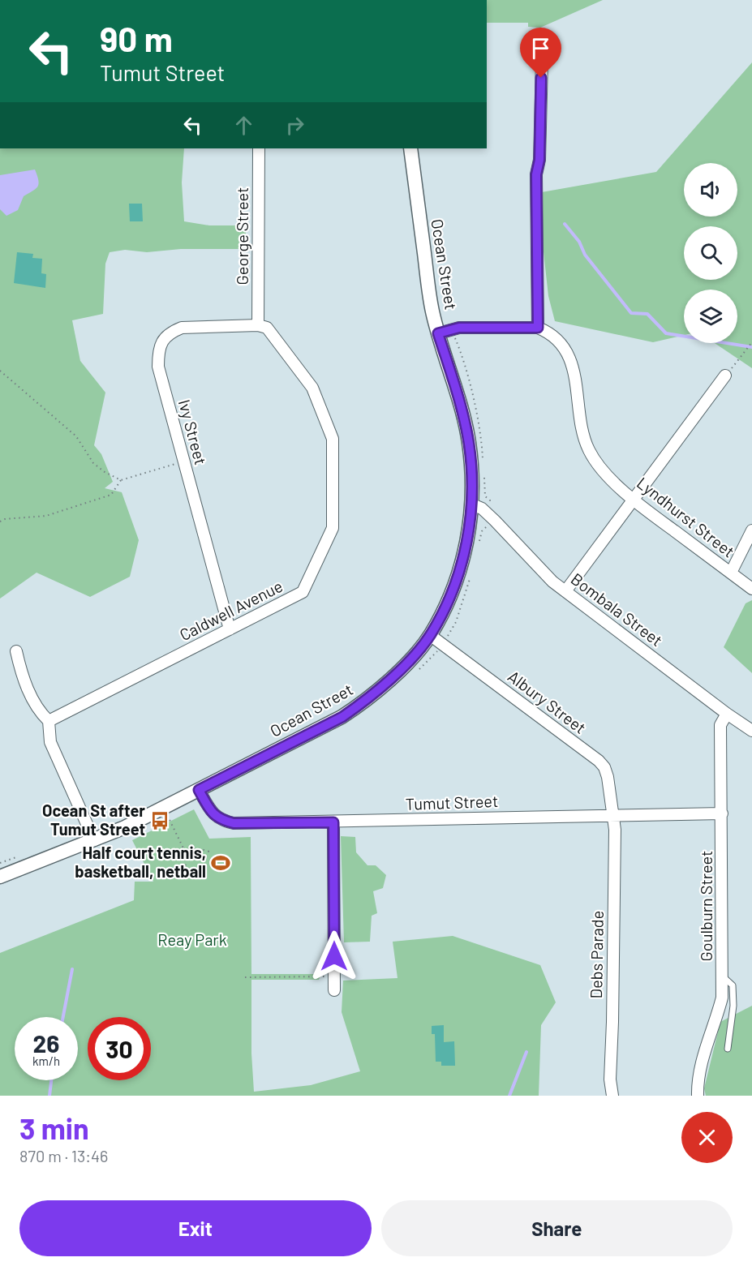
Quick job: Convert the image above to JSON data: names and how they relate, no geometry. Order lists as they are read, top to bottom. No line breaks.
{"streets":{"street":["George Street","Ocean Street","Ivy Street","Lyndhurst Street","Bombala Street","Caldwell Avenue","Albury Street","Tumut Street","Goulburn Street","Debs Parade"]},"crossings":[["George Street","Ivy Street"],["George Street","Caldwell Avenue"],["Ocean Street","Lyndhurst Street"],["Ocean Street","Bombala Street"],["Ocean Street","Albury Street"],["Ocean Street","Tumut Street"],["Ivy Street","Caldwell Avenue"],["Bombala Street","Goulburn Street"],["Albury Street","Tumut Street"],["Albury Street","Debs Parade"],["Tumut Street","Goulburn Street"],["Tumut Street","Debs Parade"]],"parks":["Reay Park"],"places":{"bus stop":["Ocean St after Tumut Street"],"sports":["Half court tennis, basketball, netball"]},"page":{"turn":["90 m","Tumut Street"],"speed":"26 km/h","limit":"30","heading":["3 min","870 m · 13:46"],"buttons":["Exit","Share"]}}
